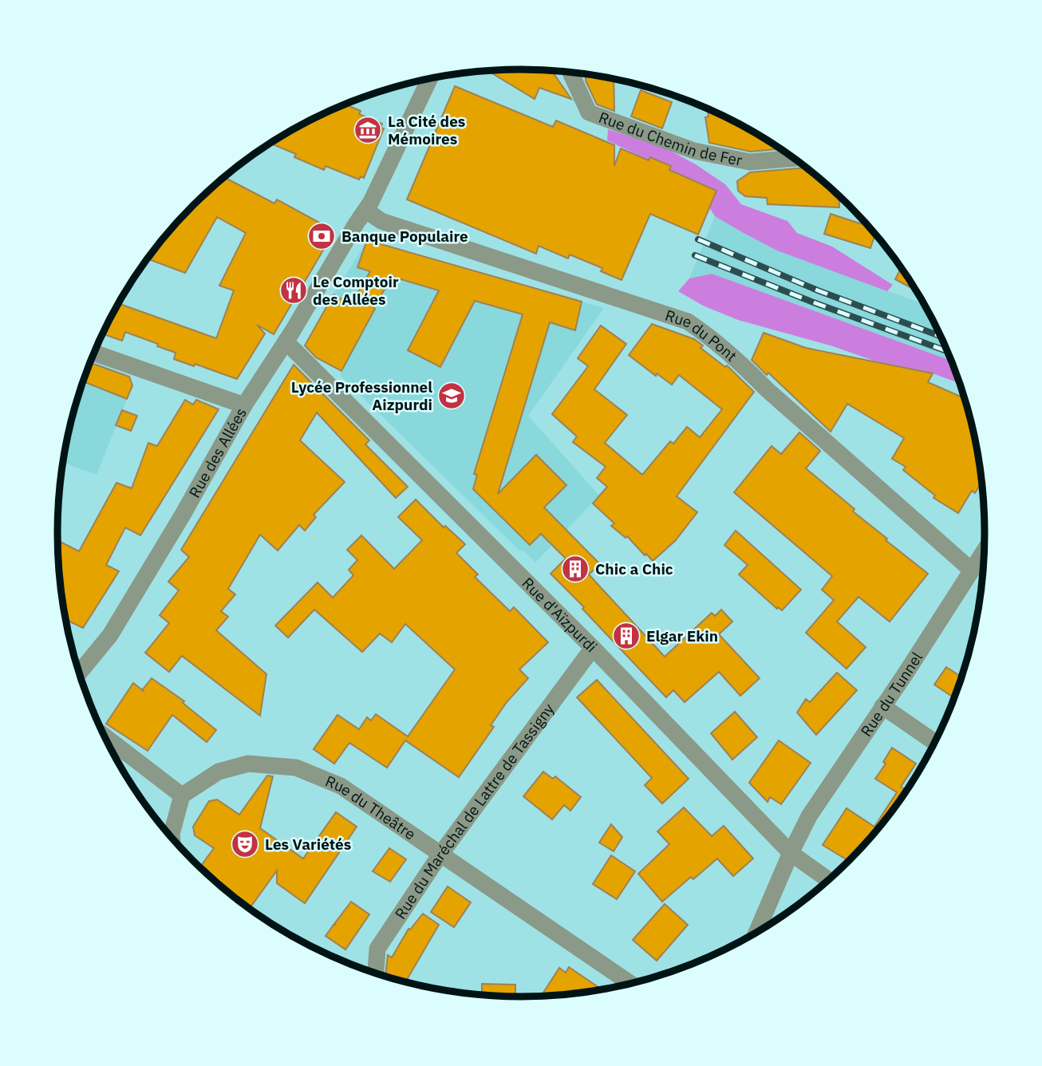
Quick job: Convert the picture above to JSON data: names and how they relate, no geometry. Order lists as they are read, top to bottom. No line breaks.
{"streets":{"street":["Rue du Chemin de Fer","Rue du Pont","Rue des Allées","Rue d'Aïzpurdi","Rue du Tunnel","Rue du Theâtre","Rue du Maréchal de Lattre de Tassigny"]},"crossings":[["Rue du Pont","Rue des Allées"],["Rue du Pont","Rue du Tunnel"],["Rue des Allées","Rue d'Aïzpurdi"],["Rue d'Aïzpurdi","Rue du Tunnel"],["Rue d'Aïzpurdi","Rue du Maréchal de Lattre de Tassigny"],["Rue du Theâtre","Rue du Maréchal de Lattre de Tassigny"]],"places":{"museum":["La Cité des Mémoires"],"bank":["Banque Populaire"],"restaurant":["Le Comptoir des Allées"],"school or university":["Lycée Professionnel Aizpurdi"],"building":["Chic a Chic","Elgar Ekin"],"theatre":["Les Variétés"]}}
